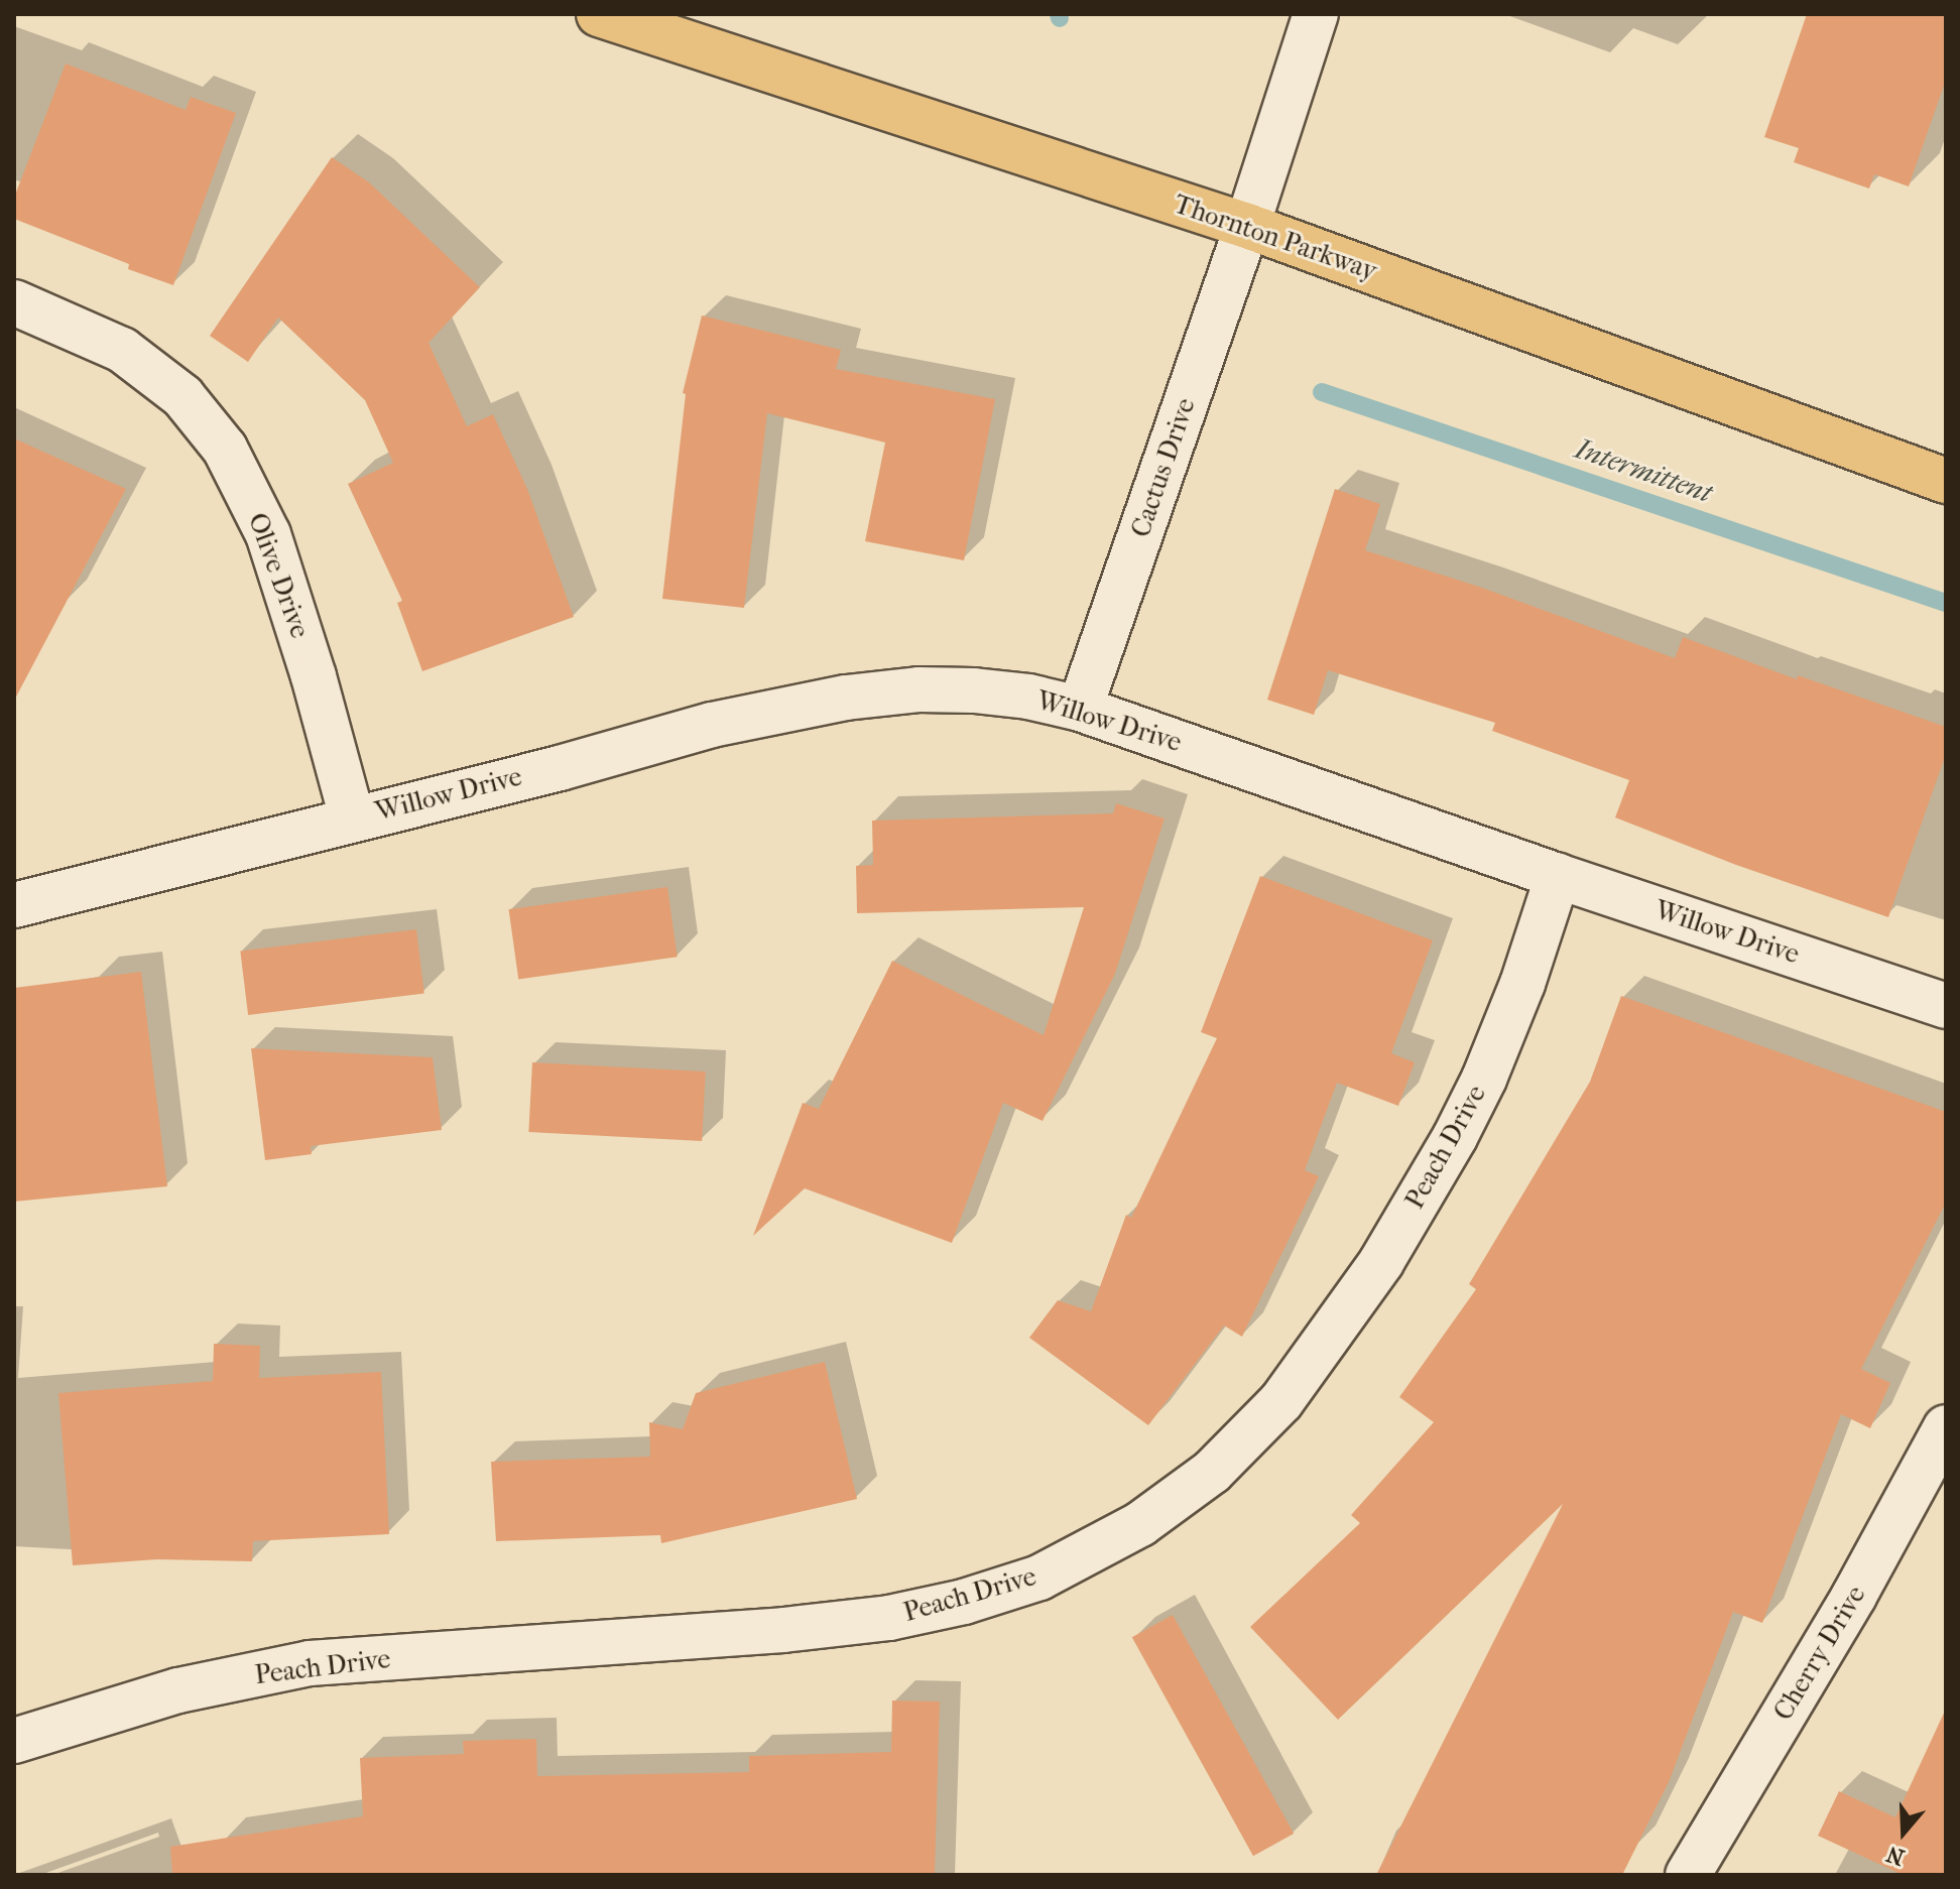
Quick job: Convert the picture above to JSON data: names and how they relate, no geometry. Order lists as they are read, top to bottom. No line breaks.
{"streets":{"main road":["Thornton Parkway"],"street":["Cactus Drive","Olive Drive","Willow Drive","Peach Drive","Cherry Drive"]},"crossings":[["Thornton Parkway","Cactus Drive"],["Cactus Drive","Willow Drive"],["Olive Drive","Willow Drive"],["Willow Drive","Peach Drive"]],"water":["Intermittent"],"north":"bottom"}
